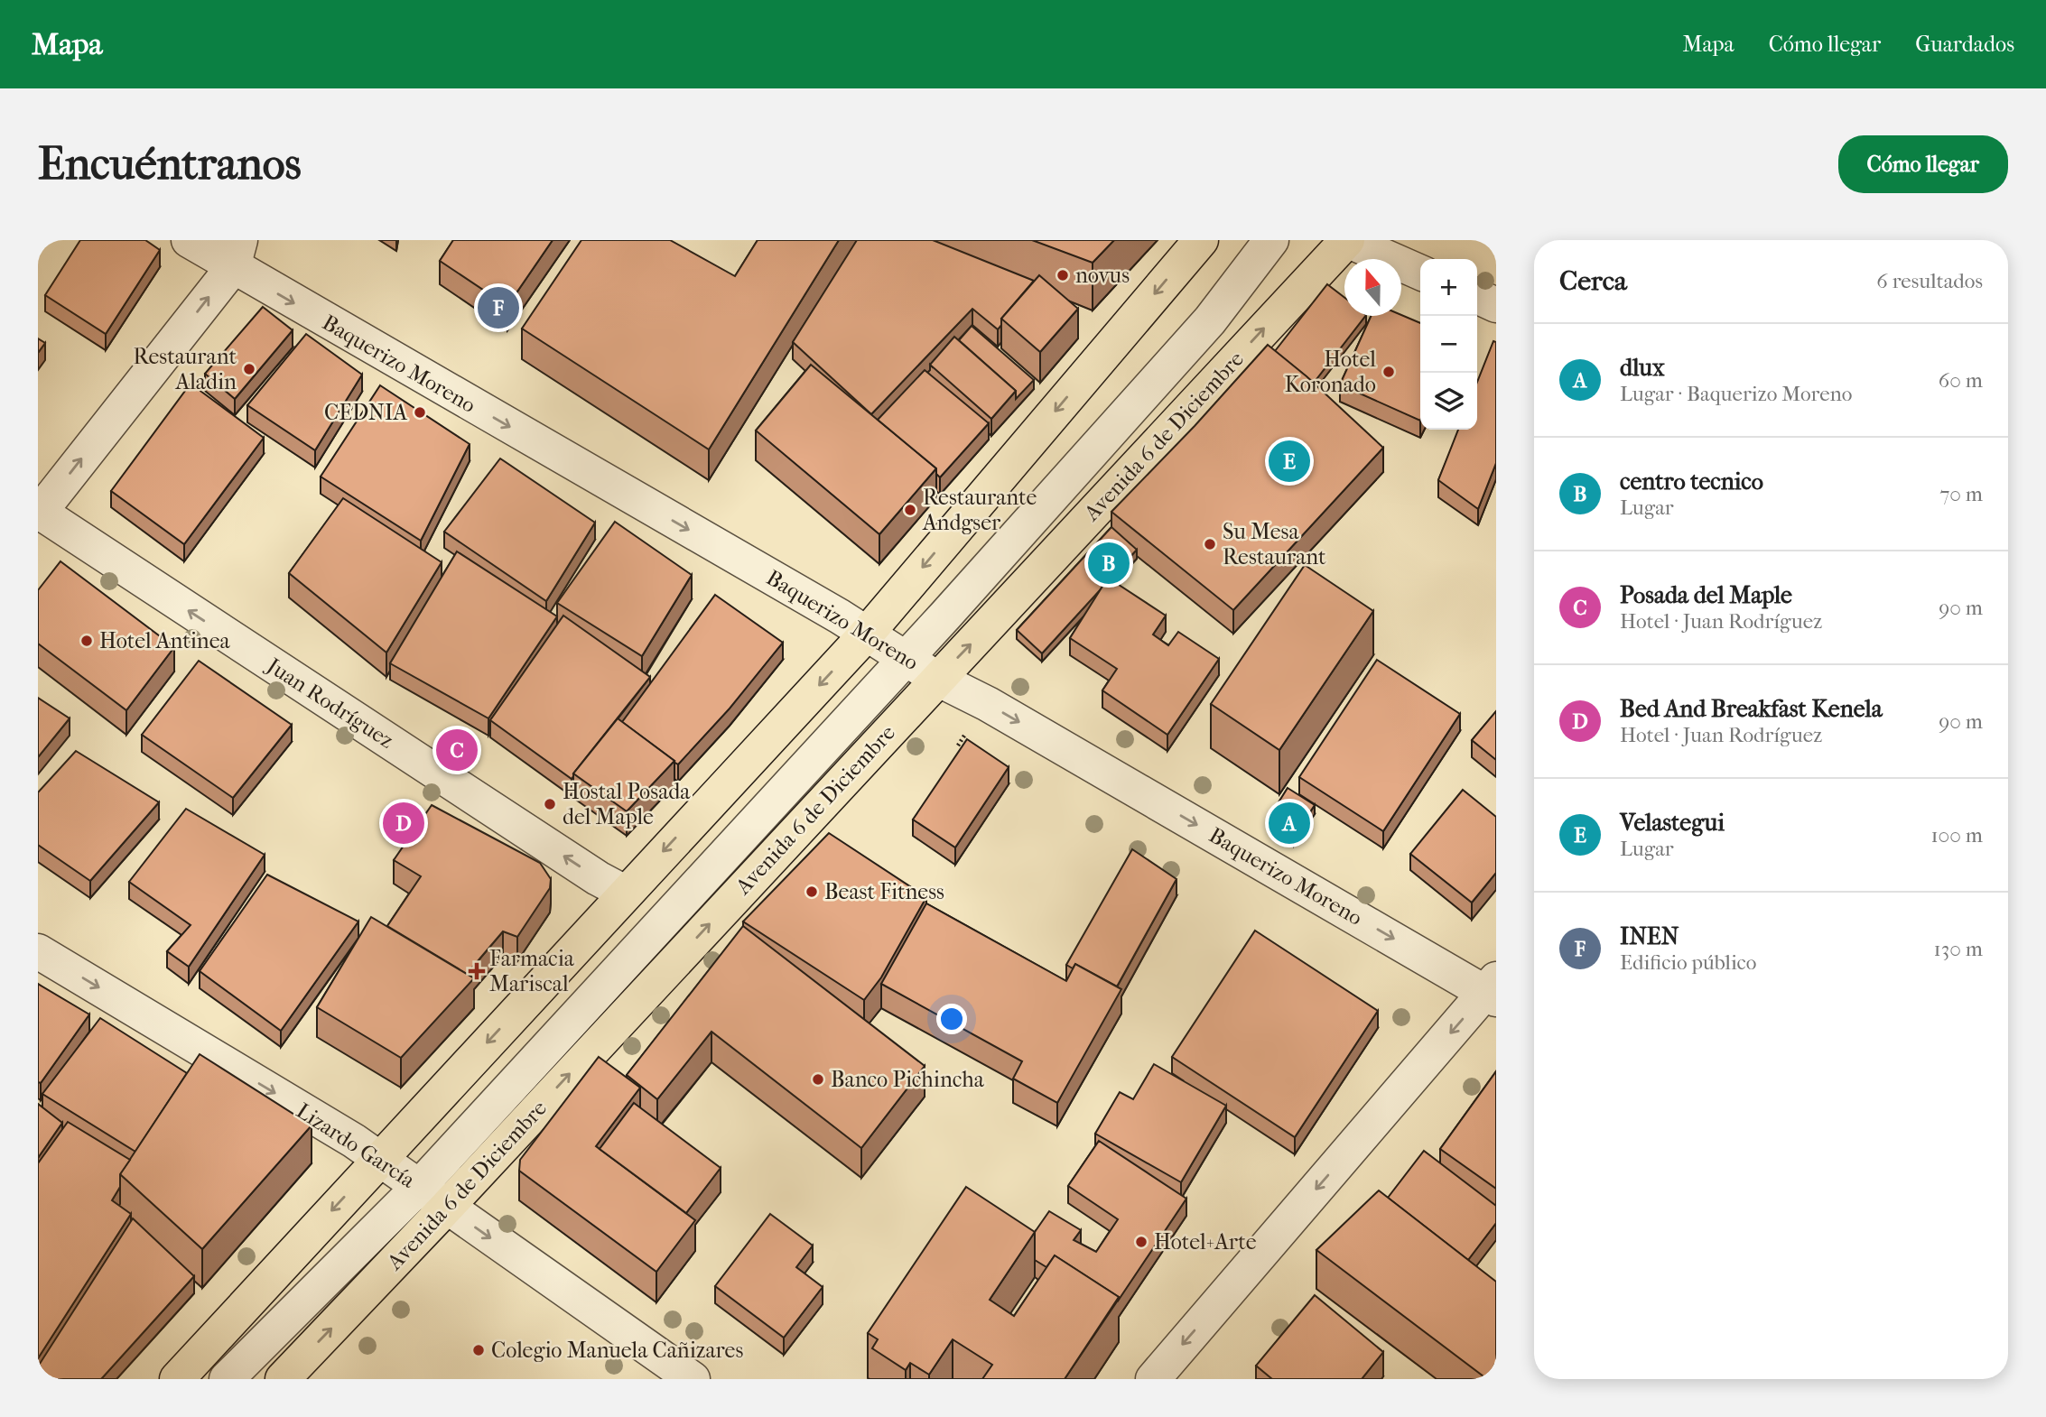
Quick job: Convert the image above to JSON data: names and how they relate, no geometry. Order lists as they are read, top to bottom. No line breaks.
{"streets":{"main road":["Avenida 6 de Diciembre"],"street":["Baquerizo Moreno","Juan Rodríguez","Lizardo García"]},"crossings":[["Baquerizo Moreno","Avenida 6 de Diciembre"],["Avenida 6 de Diciembre","Lizardo García"]],"one_way":["Baquerizo Moreno","Juan Rodríguez","Lizardo García"],"places":{"other":["novus","Restaurant Aladin","Hotel Koronado","CEDNIA","Restaurante Andgser","Su Mesa Restaurant","Hotel Antinea","Hostal Posada del Maple","Beast Fitness","Banco Pichincha","Hotel+Arte","Colegio Manuela Cañizares"],"health":["Farmacia Mariscal"]},"north":"top","page":{"header":"Mapa","nav":["Mapa","Cómo llegar","Guardados"],"buttons":"Cómo llegar","title":"Encuéntranos","heading":["Cerca","6 resultados"],"map_buttons":["+","−"],"pins":["F","E","B","C","A","D"],"list":[{"mark":"A","name":"dlux","note":"Lugar · Baquerizo Moreno","value":"60 m"},{"mark":"B","name":"centro tecnico","note":"Lugar","value":"70 m"},{"mark":"C","name":"Posada del Maple","note":"Hotel · Juan Rodríguez","value":"90 m"},{"mark":"D","name":"Bed And Breakfast Kenela","note":"Hotel · Juan Rodríguez","value":"90 m"},{"mark":"E","name":"Velastegui","note":"Lugar","value":"100 m"},{"mark":"F","name":"INEN","note":"Edificio público","value":"130 m"}]}}
